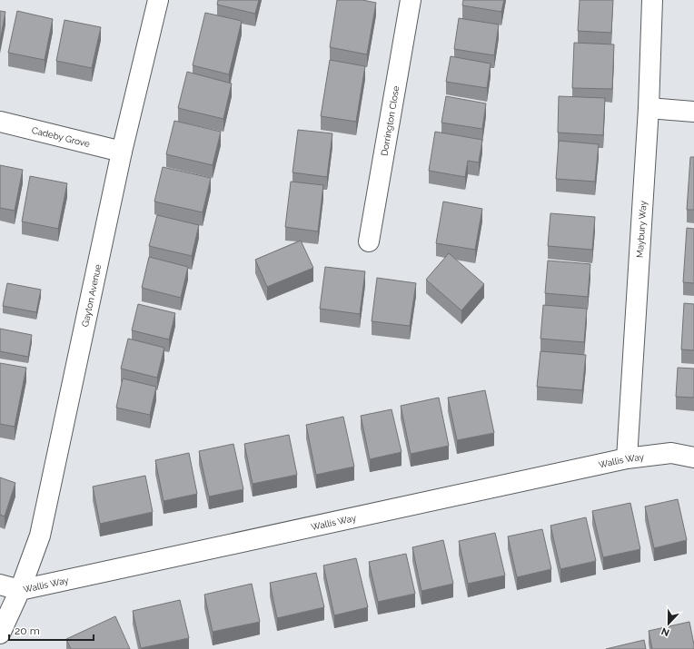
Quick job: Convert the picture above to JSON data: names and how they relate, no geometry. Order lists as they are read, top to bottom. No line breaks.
{"streets":{"street":["Dorrington Close","Cadeby Grove","Maybury Way","Gayton Avenue","Wallis Way"]},"crossings":[["Cadeby Grove","Gayton Avenue"],["Maybury Way","Wallis Way"],["Gayton Avenue","Wallis Way"]],"scale_bar":"20 m","north":"bottom"}
